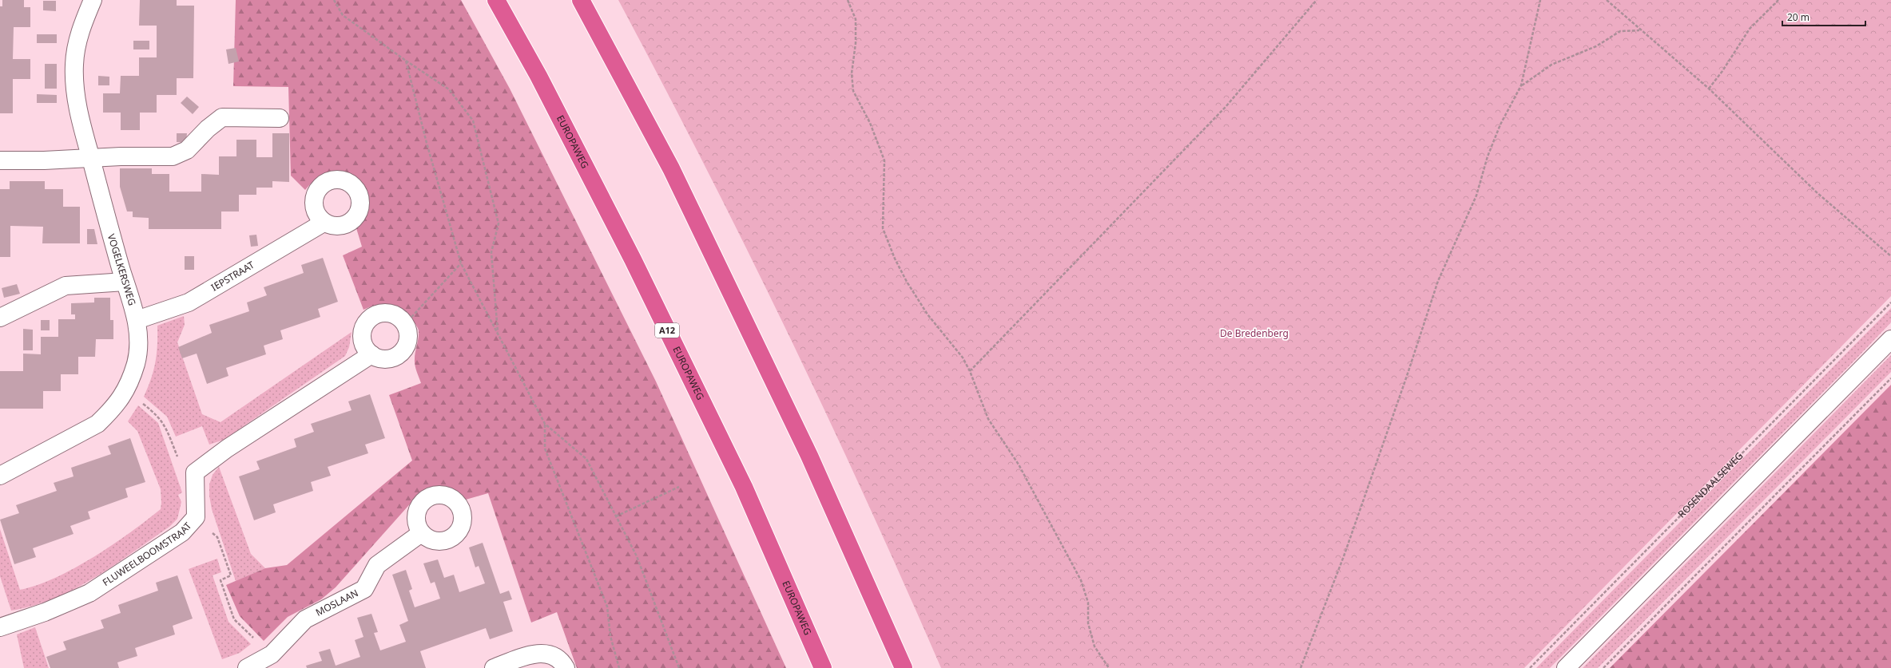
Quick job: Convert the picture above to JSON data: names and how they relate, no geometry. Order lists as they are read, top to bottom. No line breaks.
{"streets":{"highway":["EUROPAWEG","A12"],"street":["VOGELKERSWEG","IEPSTRAAT","FLUWEELBOOMSTRAAT","MOSLAAN"],"path":["ROSENDAALSEWEG"]},"crossings":[["VOGELKERSWEG","IEPSTRAAT"]],"parks":["De Bredenberg"],"scale_bar":"20 m"}
